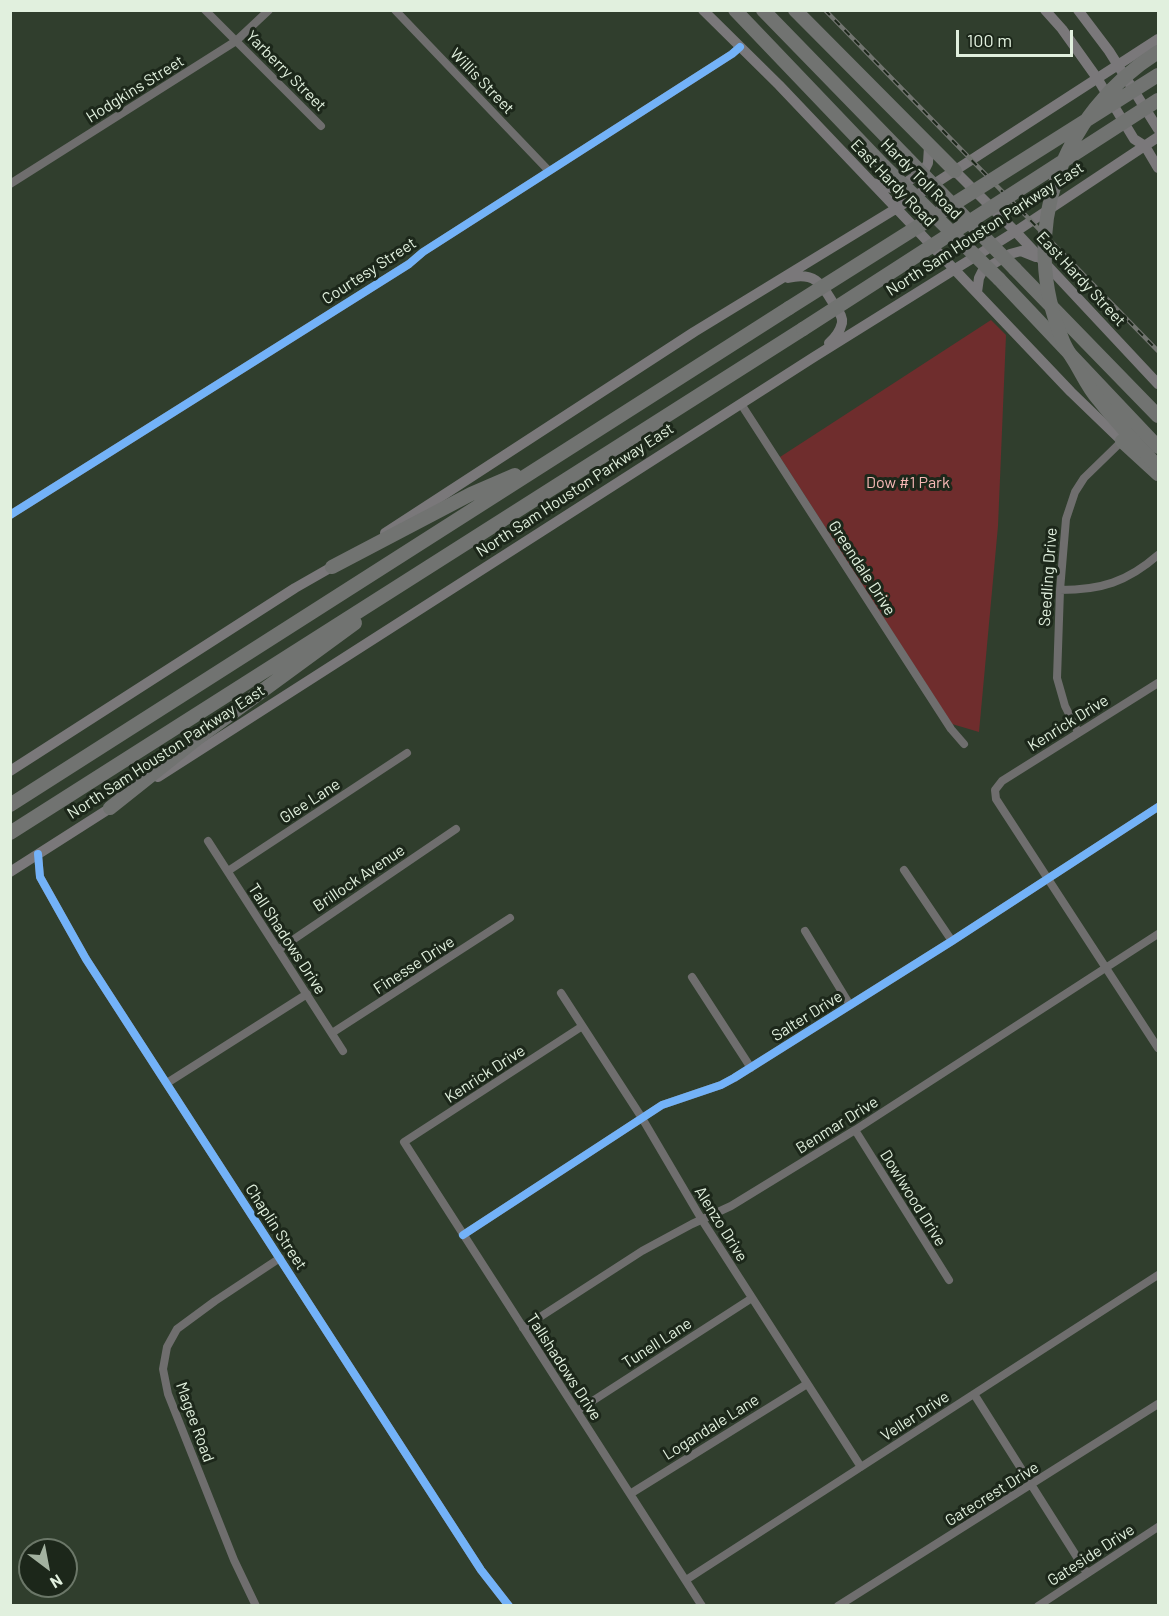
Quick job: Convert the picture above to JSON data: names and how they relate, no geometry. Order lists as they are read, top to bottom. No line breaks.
{"streets":{"highway":["Hardy Toll Road","North Sam Houston Parkway East"],"main road":["East Hardy Road","East Hardy Street"],"street":["Yarberry Street","Willis Street","Hodgkins Street","Courtesy Street","Greendale Drive","Seedling Drive","Kenrick Drive","Glee Lane","Brillock Avenue","Tall Shadows Drive","Finesse Drive","Salter Drive","Benmar Drive","Dowlwood Drive","Alenzo Drive","Chaplin Street","Tunell Lane","Tallshadows Drive","Veller Drive","Magee Road","Logandale Lane","Gatecrest Drive","Gateside Drive"]},"crossings":[["Yarberry Street","Hodgkins Street"],["Willis Street","Courtesy Street"],["East Hardy Road","North Sam Houston Parkway East"],["East Hardy Road","Courtesy Street"],["East Hardy Road","Seedling Drive"],["North Sam Houston Parkway East","East Hardy Street"],["North Sam Houston Parkway East","Greendale Drive"],["North Sam Houston Parkway East","Chaplin Street"],["Seedling Drive","Kenrick Drive"],["Kenrick Drive","Salter Drive"],["Kenrick Drive","Alenzo Drive"],["Kenrick Drive","Tallshadows Drive"],["Glee Lane","Tall Shadows Drive"],["Brillock Avenue","Tall Shadows Drive"],["Tall Shadows Drive","Finesse Drive"],["Salter Drive","Alenzo Drive"],["Salter Drive","Tallshadows Drive"],["Benmar Drive","Dowlwood Drive"],["Benmar Drive","Alenzo Drive"],["Benmar Drive","Tallshadows Drive"],["Alenzo Drive","Tunell Lane"],["Alenzo Drive","Veller Drive"],["Alenzo Drive","Logandale Lane"],["Chaplin Street","Magee Road"],["Tunell Lane","Tallshadows Drive"],["Tallshadows Drive","Veller Drive"],["Tallshadows Drive","Logandale Lane"]],"parks":["Dow #1 Park"],"scale_bar":"100 m","north":"bottom right"}
